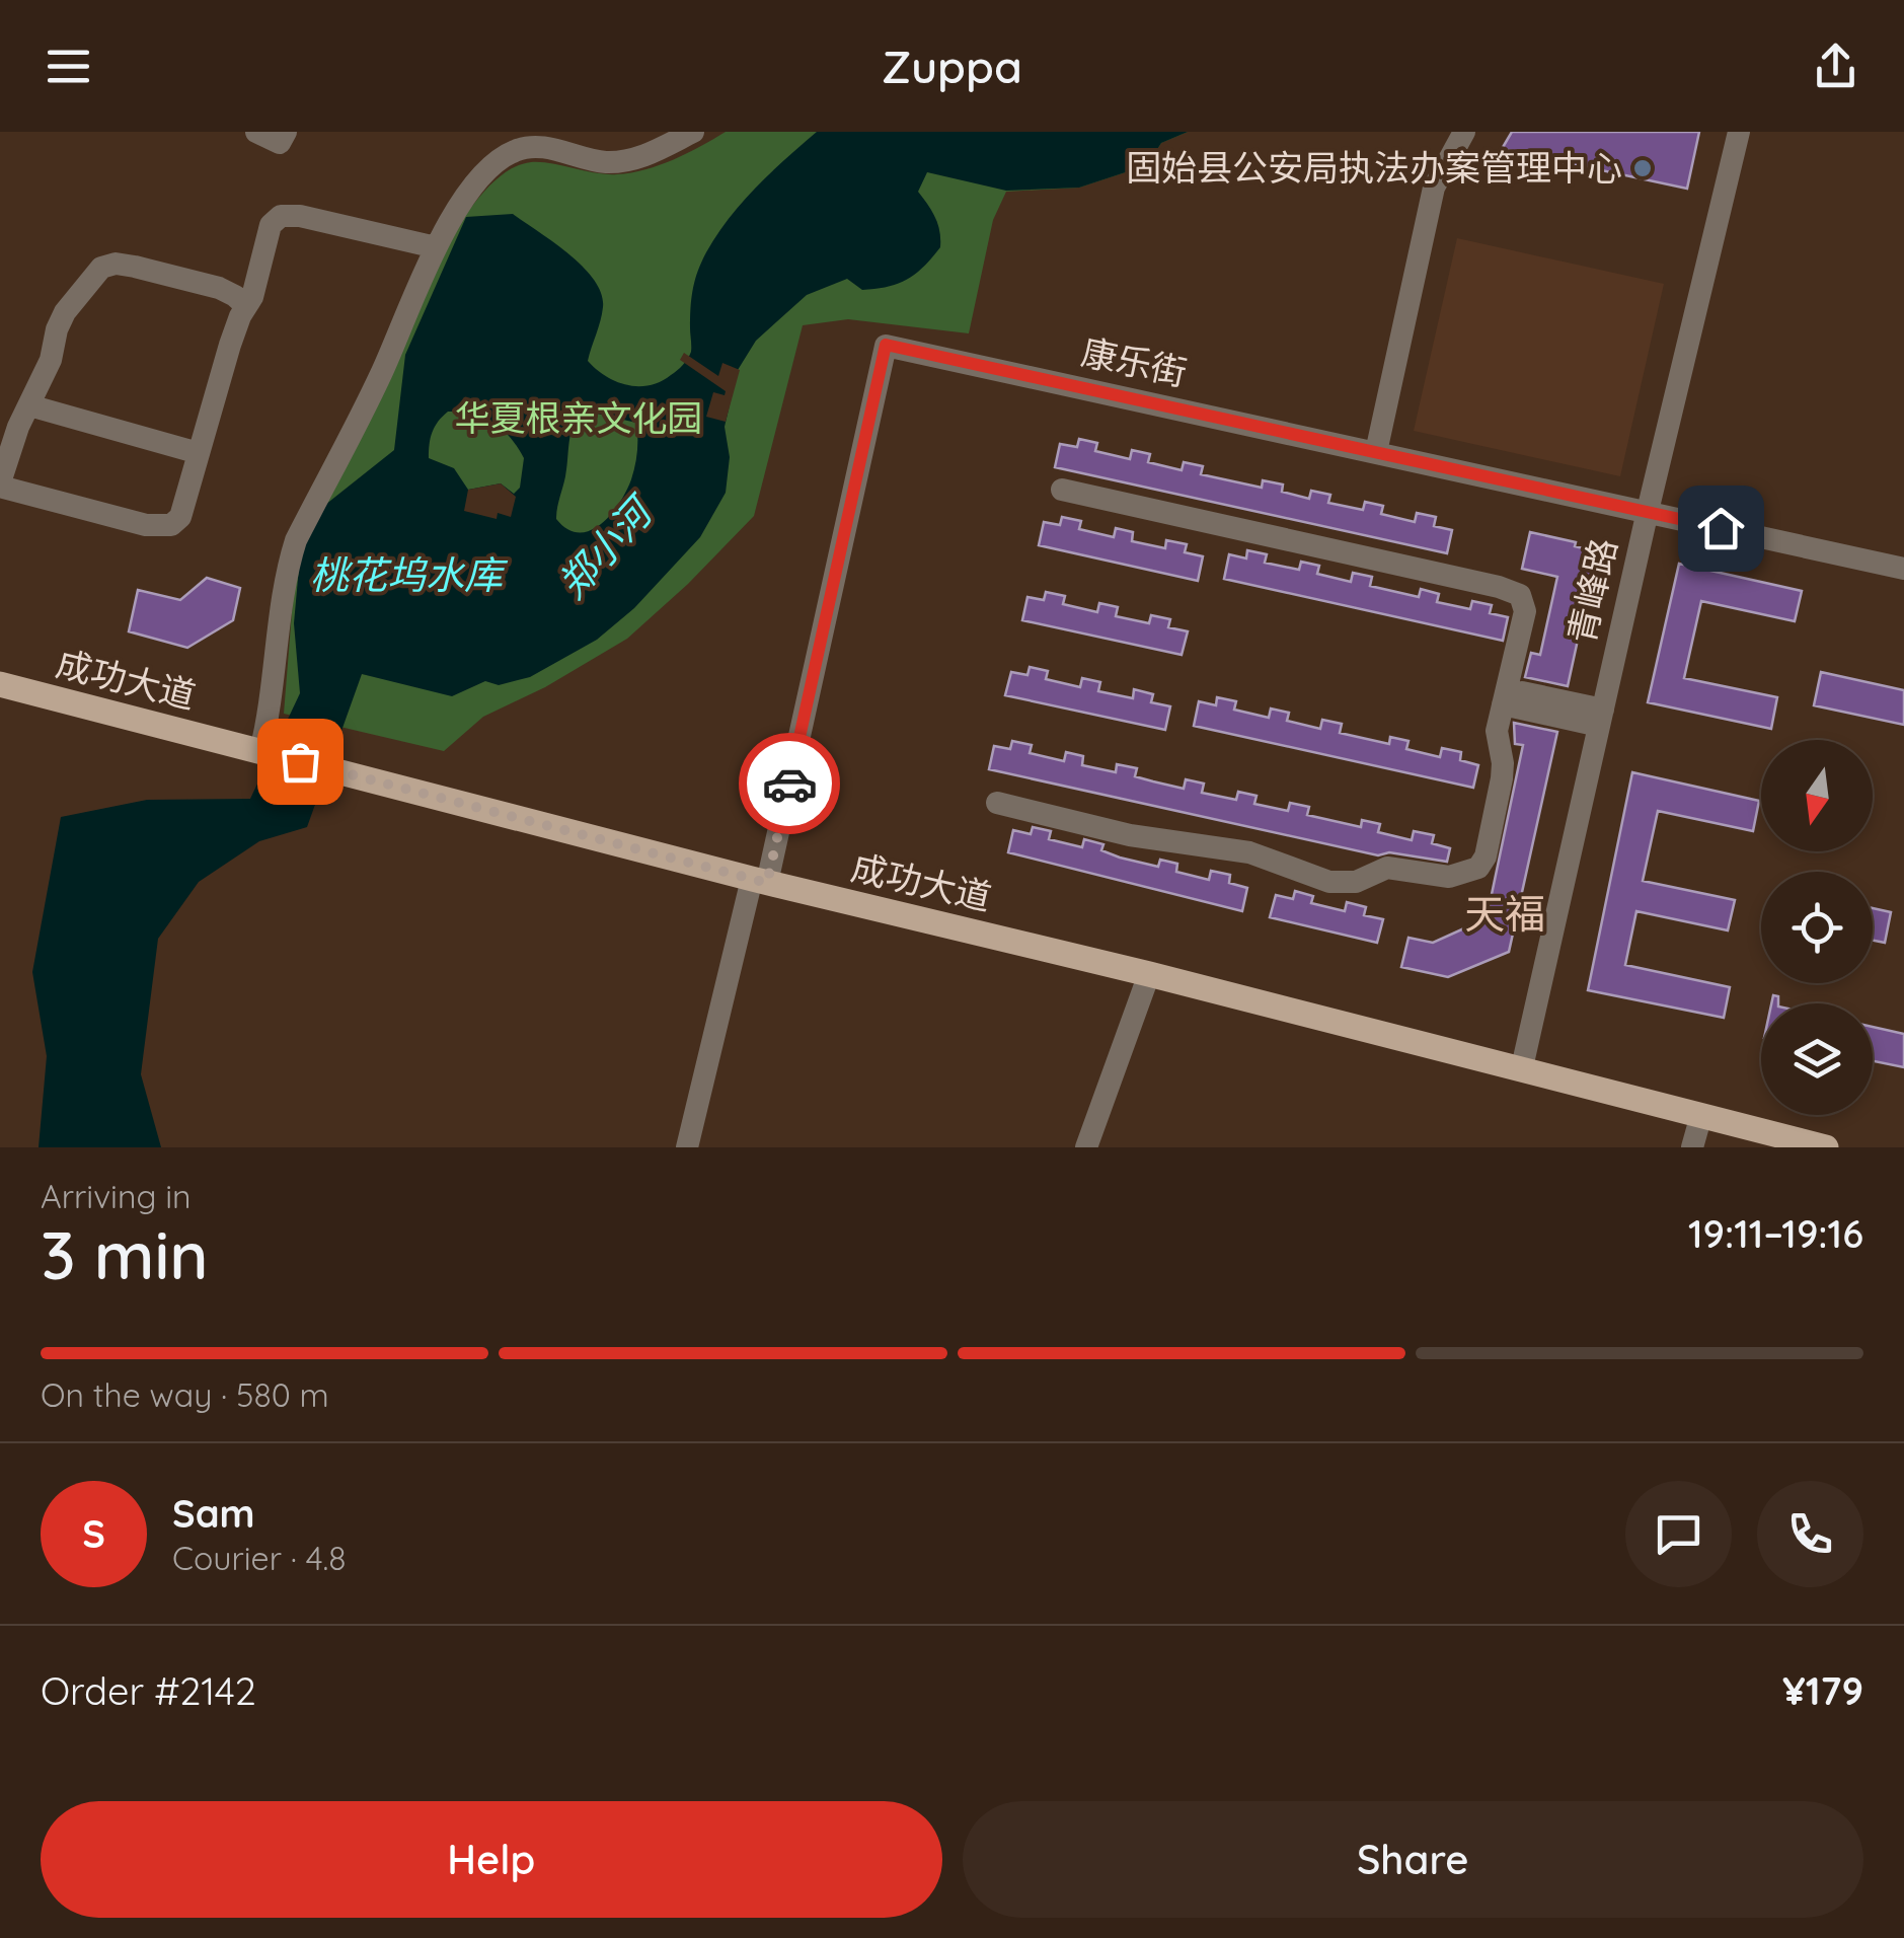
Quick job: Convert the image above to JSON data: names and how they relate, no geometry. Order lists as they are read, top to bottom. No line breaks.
{"streets":{"main road":["成功大道"],"street":["康乐街","青峰路"]},"crossings":[["康乐街","青峰路"],["康乐街","成功大道"],["青峰路","成功大道"]],"districts":["天福"],"water":["郑小河","桃花坞水库"],"parks":["华夏根亲文化园"],"places":["固始县公安局执法办案管理中心"],"north":"bottom","page":{"header":"Zuppa","heading":["3 min","Arriving in","19:11–19:16"],"panel":["Sam","Courier · 4.8","Order #2142","¥179"],"bar":"On the way · 580 m","round":"S","buttons":["Help","Share"]}}
